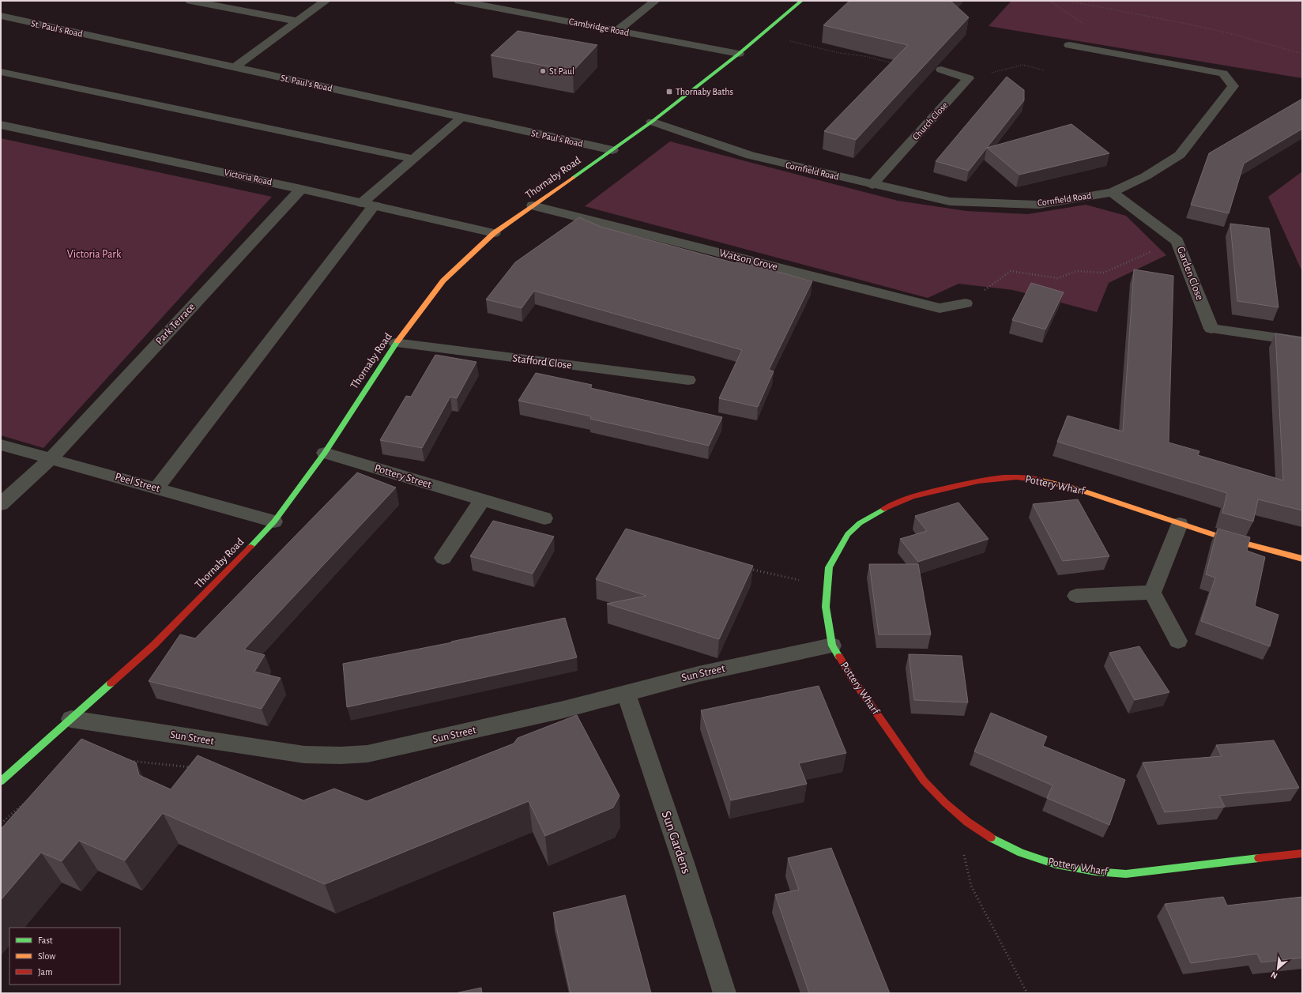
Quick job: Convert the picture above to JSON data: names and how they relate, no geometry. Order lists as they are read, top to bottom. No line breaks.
{"streets":{"street":["Cambridge Road","St. Paul's Road","Church Close","Cornfield Road","Victoria Road","Thornaby Road","Watson Grove","Garden Close","Park Terrace","Stafford Close","Pottery Street","Peel Street","Pottery Wharf","Sun Street","Sun Gardens"]},"crossings":[["Cambridge Road","Thornaby Road"],["St. Paul's Road","Thornaby Road"],["Church Close","Cornfield Road"],["Cornfield Road","Thornaby Road"],["Cornfield Road","Garden Close"],["Victoria Road","Thornaby Road"],["Victoria Road","Park Terrace"],["Thornaby Road","Watson Grove"],["Thornaby Road","Stafford Close"],["Thornaby Road","Pottery Street"],["Thornaby Road","Peel Street"],["Thornaby Road","Sun Street"],["Park Terrace","Peel Street"],["Pottery Wharf","Sun Street"],["Sun Street","Sun Gardens"]],"parks":["Victoria Park"],"places":{"other":["St Paul"],"transit":["Thornaby Baths"]},"legend":["Fast","Slow","Jam"],"north":"bottom left"}
